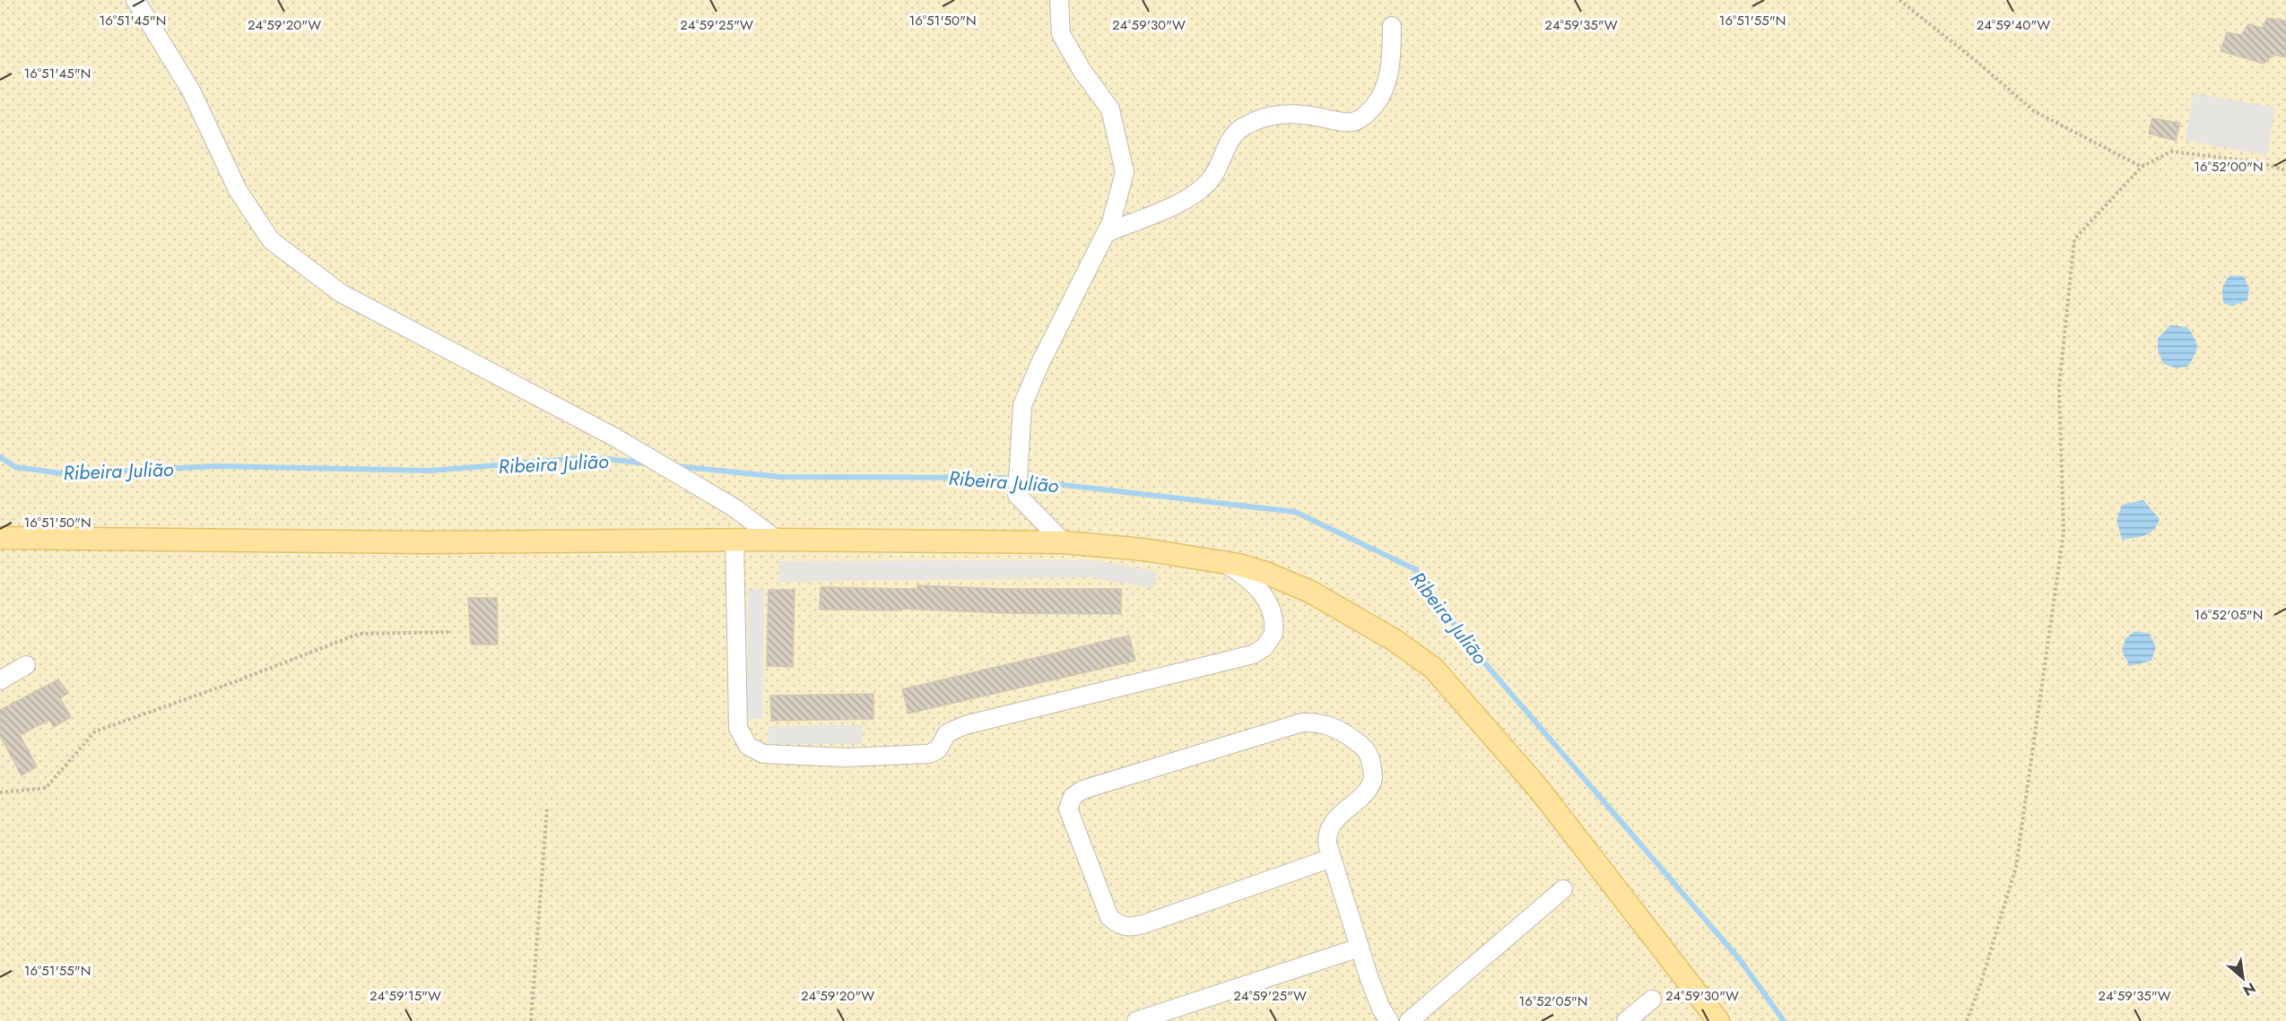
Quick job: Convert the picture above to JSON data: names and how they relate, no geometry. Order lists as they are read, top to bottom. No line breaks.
{"water":["Ribeira Julião"],"north":"bottom right","coordinates":["16°51'45\"N","16°51'50\"N","16°51'55\"N","24°59'20\"W","24°59'25\"W","24°59'30\"W","24°59'35\"W","24°59'40\"W","16°52'00\"N","16°52'05\"N","24°59'15\"W"]}
